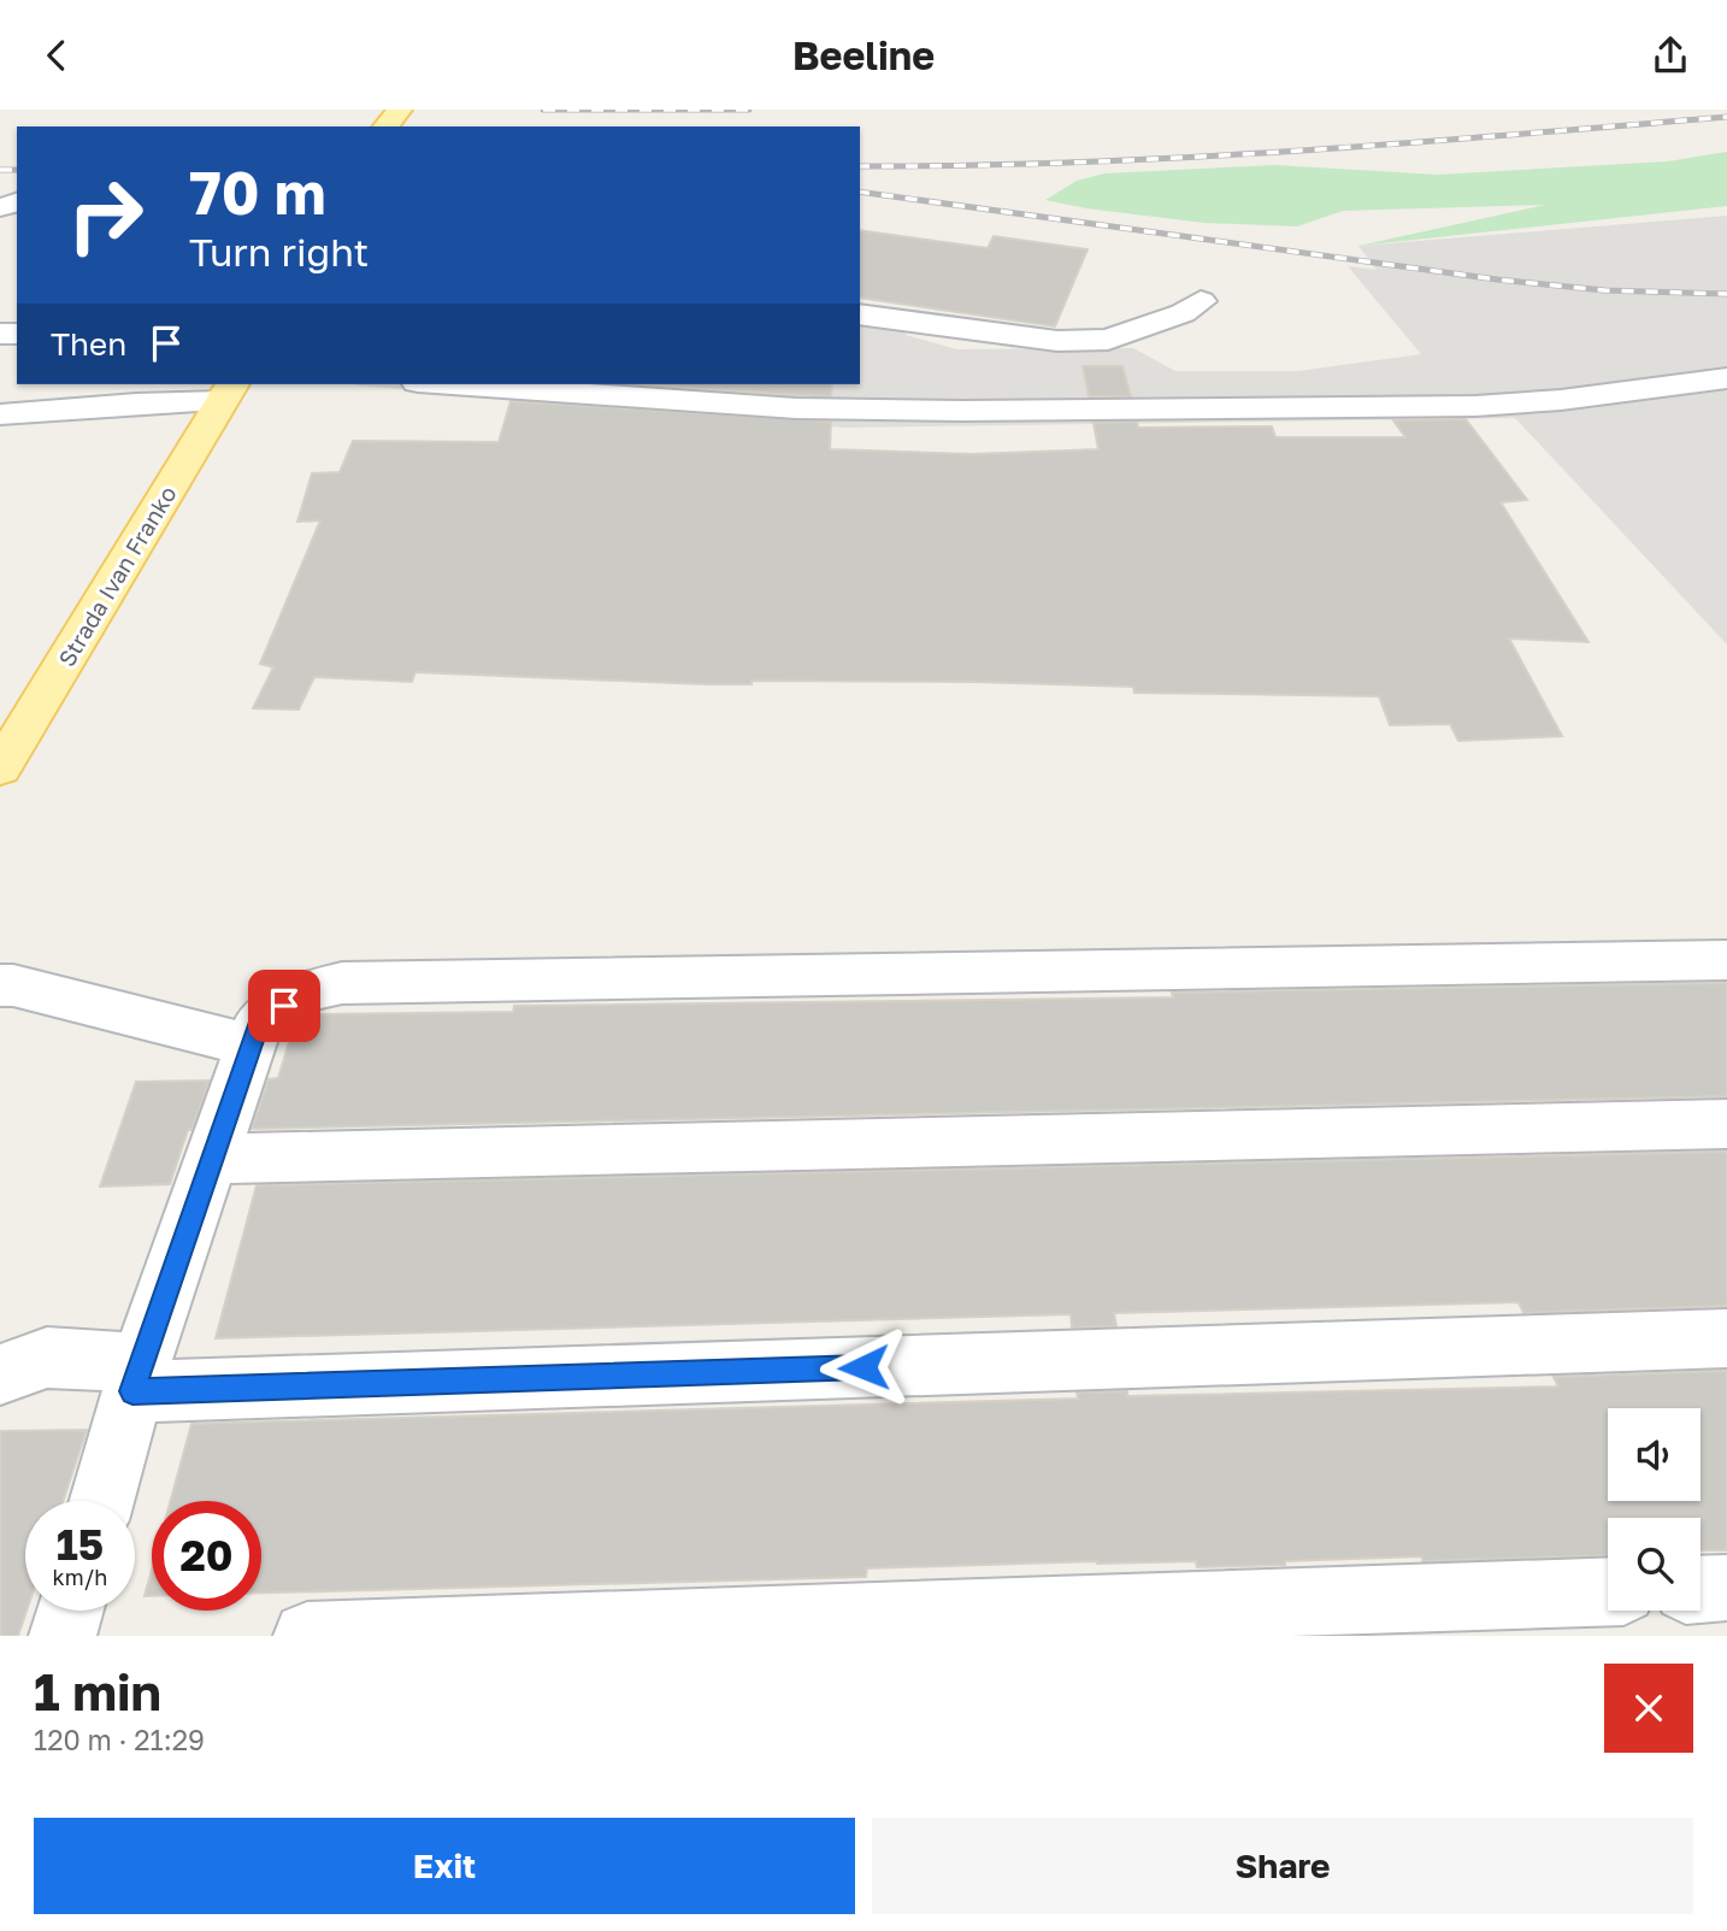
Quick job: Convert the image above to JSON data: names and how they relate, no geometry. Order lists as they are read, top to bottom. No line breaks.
{"streets":{"main road":["Strada Ivan Franko"]},"page":{"header":"Beeline","turn":["70 m","Turn right"],"then":"Then","speed":"15 km/h","limit":"20","heading":["1 min","120 m · 21:29"],"buttons":["Exit","Share"]}}
